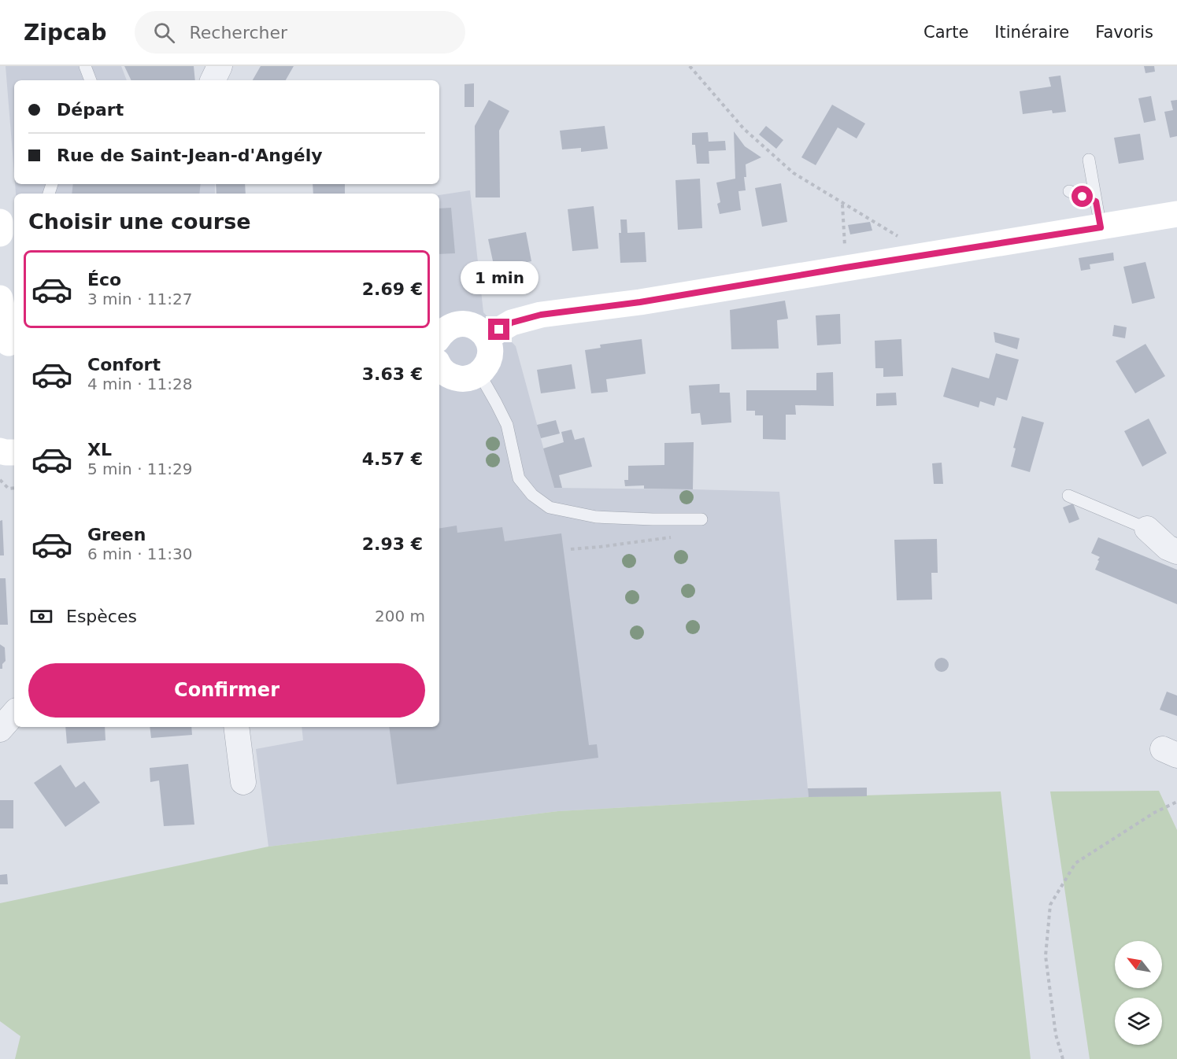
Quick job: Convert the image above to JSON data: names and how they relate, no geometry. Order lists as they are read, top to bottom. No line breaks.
{"north":"top left","page":{"header":"Zipcab","search":"Rechercher","nav":["Carte","Itinéraire","Favoris"],"banner":["Départ","Rue de Saint-Jean-d'Angély"],"heading":"Choisir une course","list":[{"name":"Éco","note":"3 min · 11:27","value":"2.69 €"},{"name":"Confort","note":"4 min · 11:28","value":"3.63 €"},{"name":"XL","note":"5 min · 11:29","value":"4.57 €"},{"name":"Green","note":"6 min · 11:30","value":"2.93 €"}],"bubble":"1 min","pay":["Espèces","200 m"],"buttons":"Confirmer"}}
